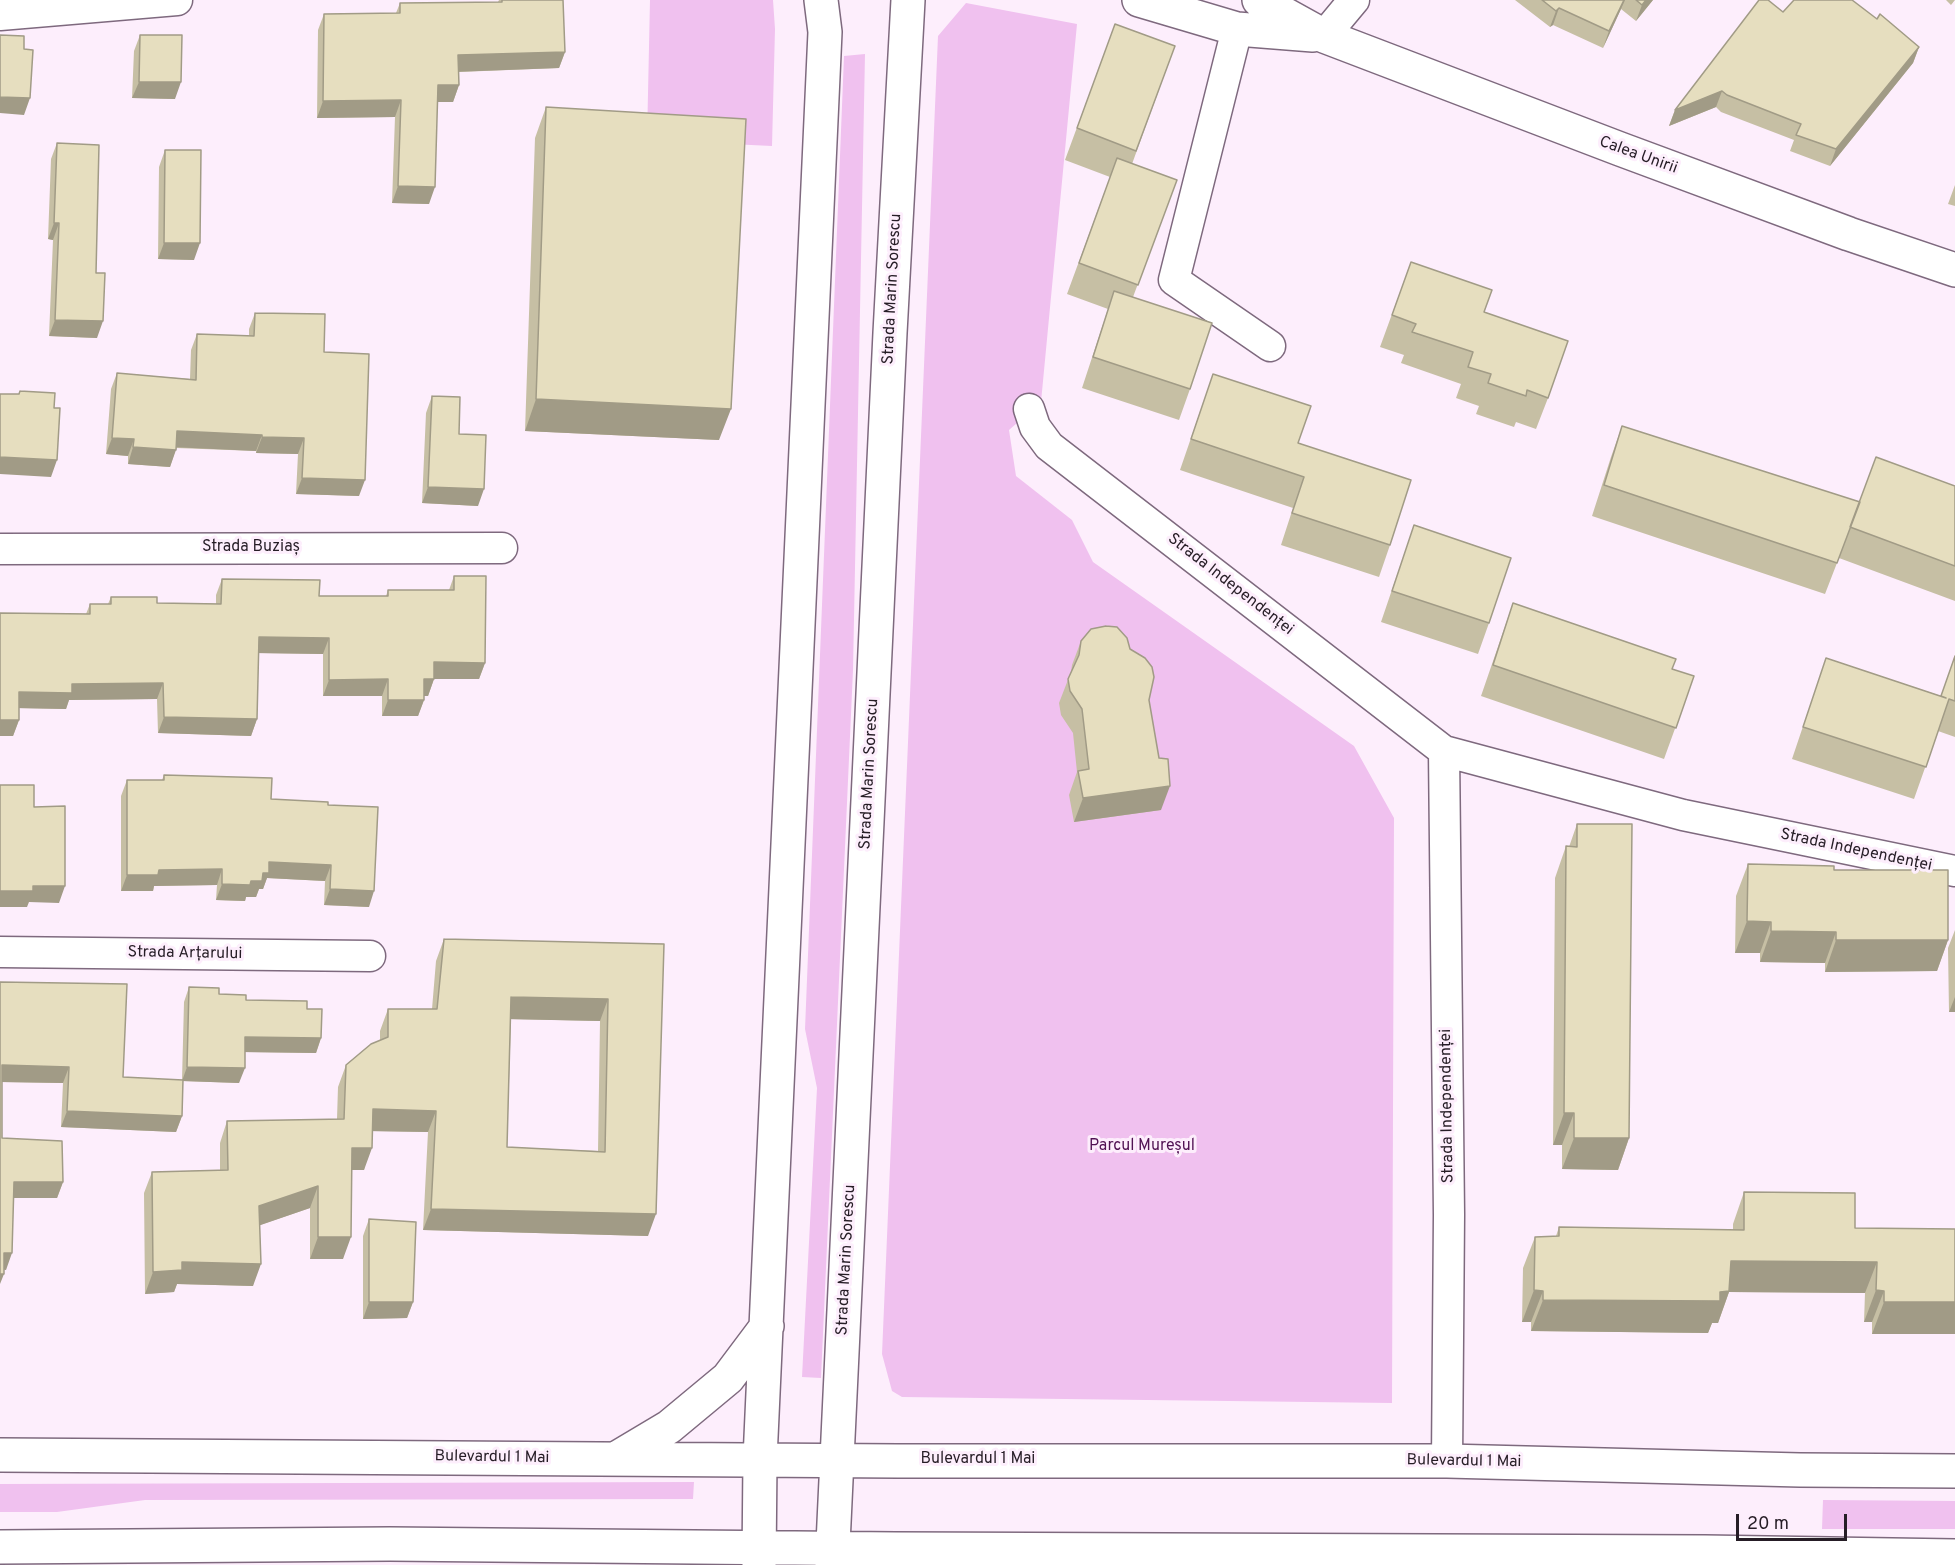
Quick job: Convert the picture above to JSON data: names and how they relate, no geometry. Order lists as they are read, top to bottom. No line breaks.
{"streets":{"main road":["Calea Unirii","Strada Marin Sorescu","Bulevardul 1 Mai"],"street":["Strada Buziaș","Strada Independenței","Strada Arțarului"]},"crossings":[["Strada Marin Sorescu","Bulevardul 1 Mai"],["Strada Independenței","Bulevardul 1 Mai"]],"parks":["Parcul Mureșul"],"scale_bar":"20 m"}
